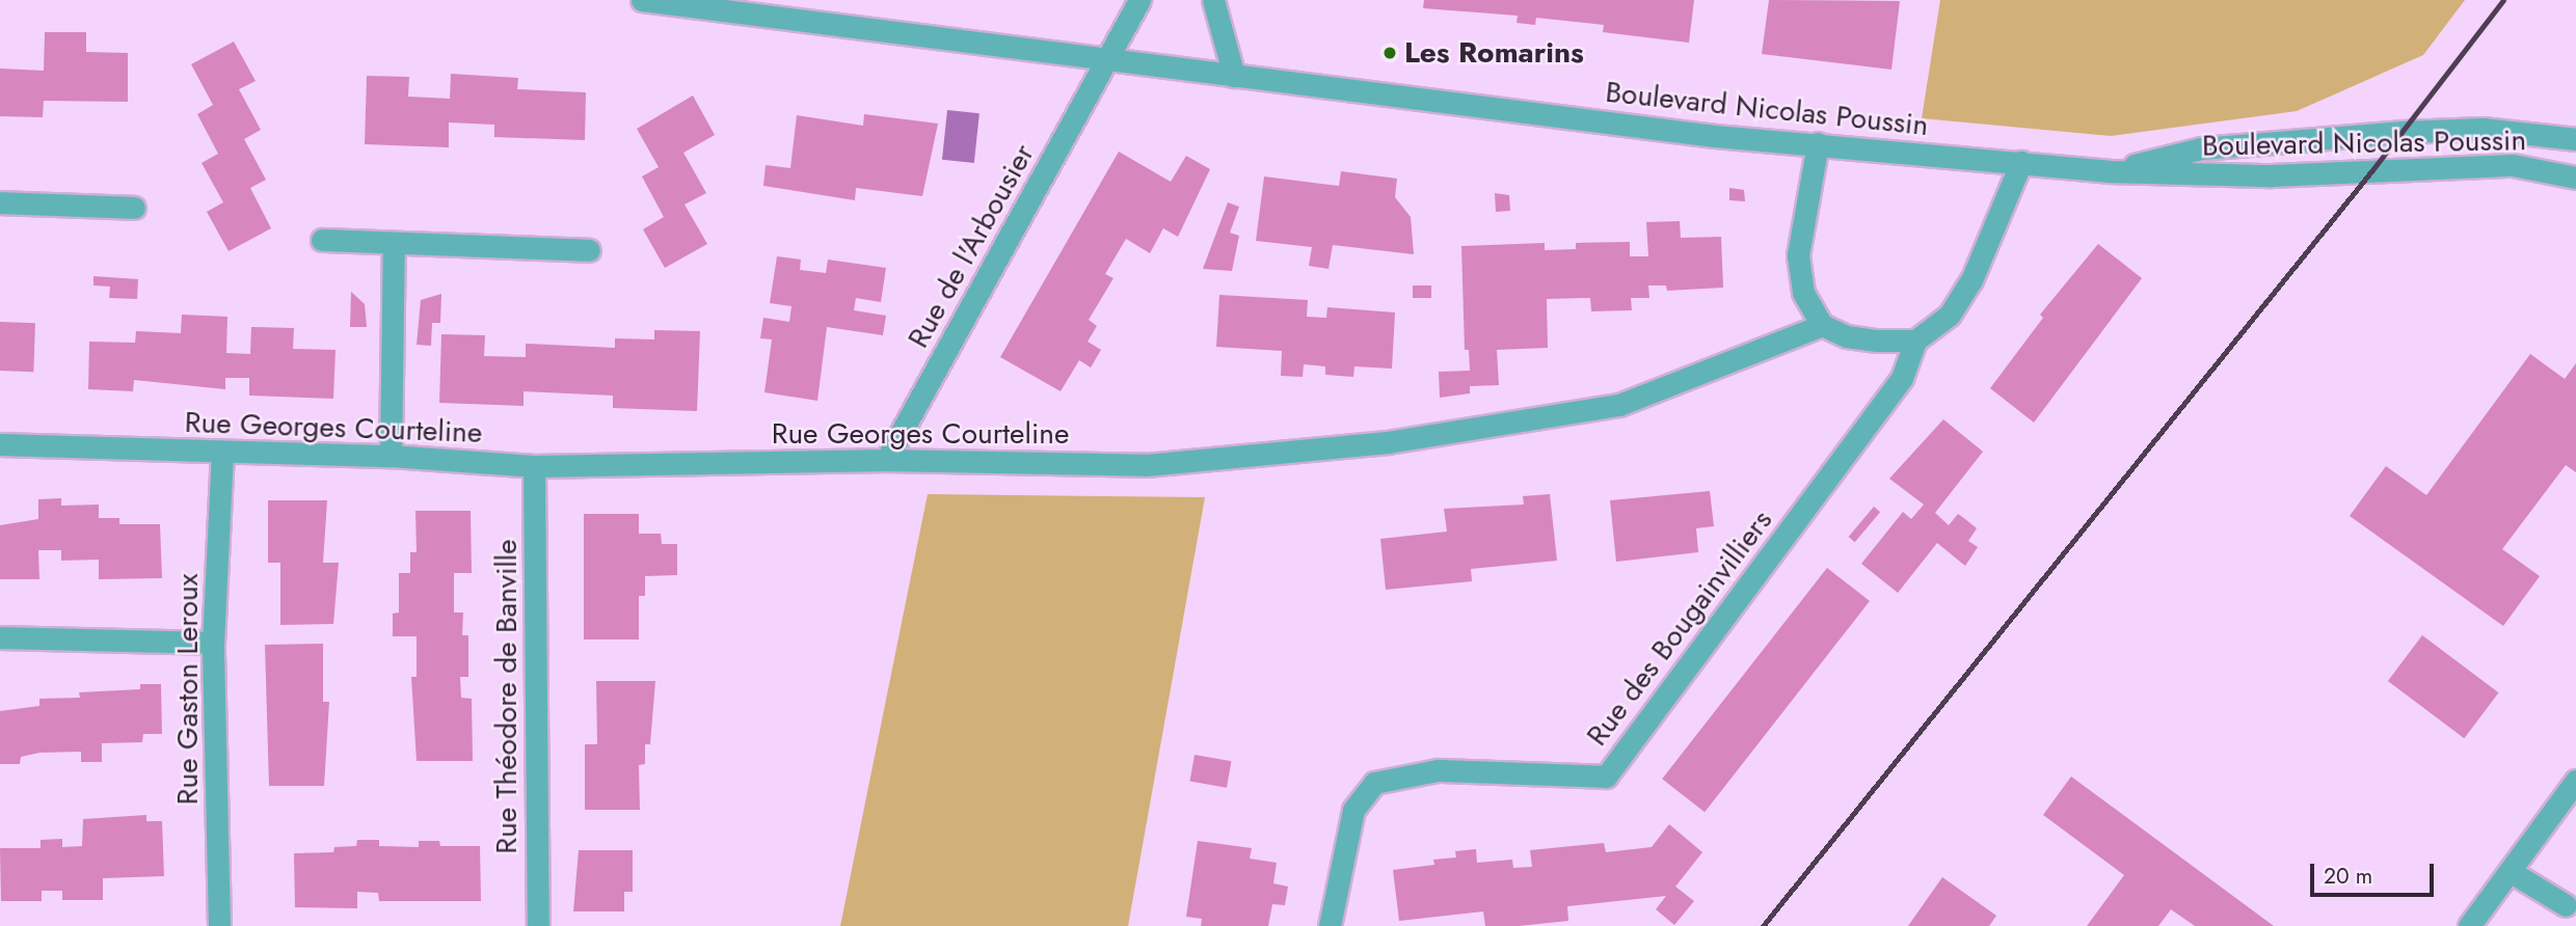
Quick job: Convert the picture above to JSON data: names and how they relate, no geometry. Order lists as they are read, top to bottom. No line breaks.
{"streets":{"street":["Boulevard Nicolas Poussin","Rue de l'Arbousier","Rue Georges Courteline","Rue des Bougainvilliers","Rue Gaston Leroux","Rue Théodore de Banville"]},"crossings":[["Boulevard Nicolas Poussin","Rue de l'Arbousier"],["Rue de l'Arbousier","Rue Georges Courteline"],["Rue Georges Courteline","Rue Gaston Leroux"],["Rue Georges Courteline","Rue Théodore de Banville"]],"places":["Les Romarins"],"scale_bar":"20 m"}
